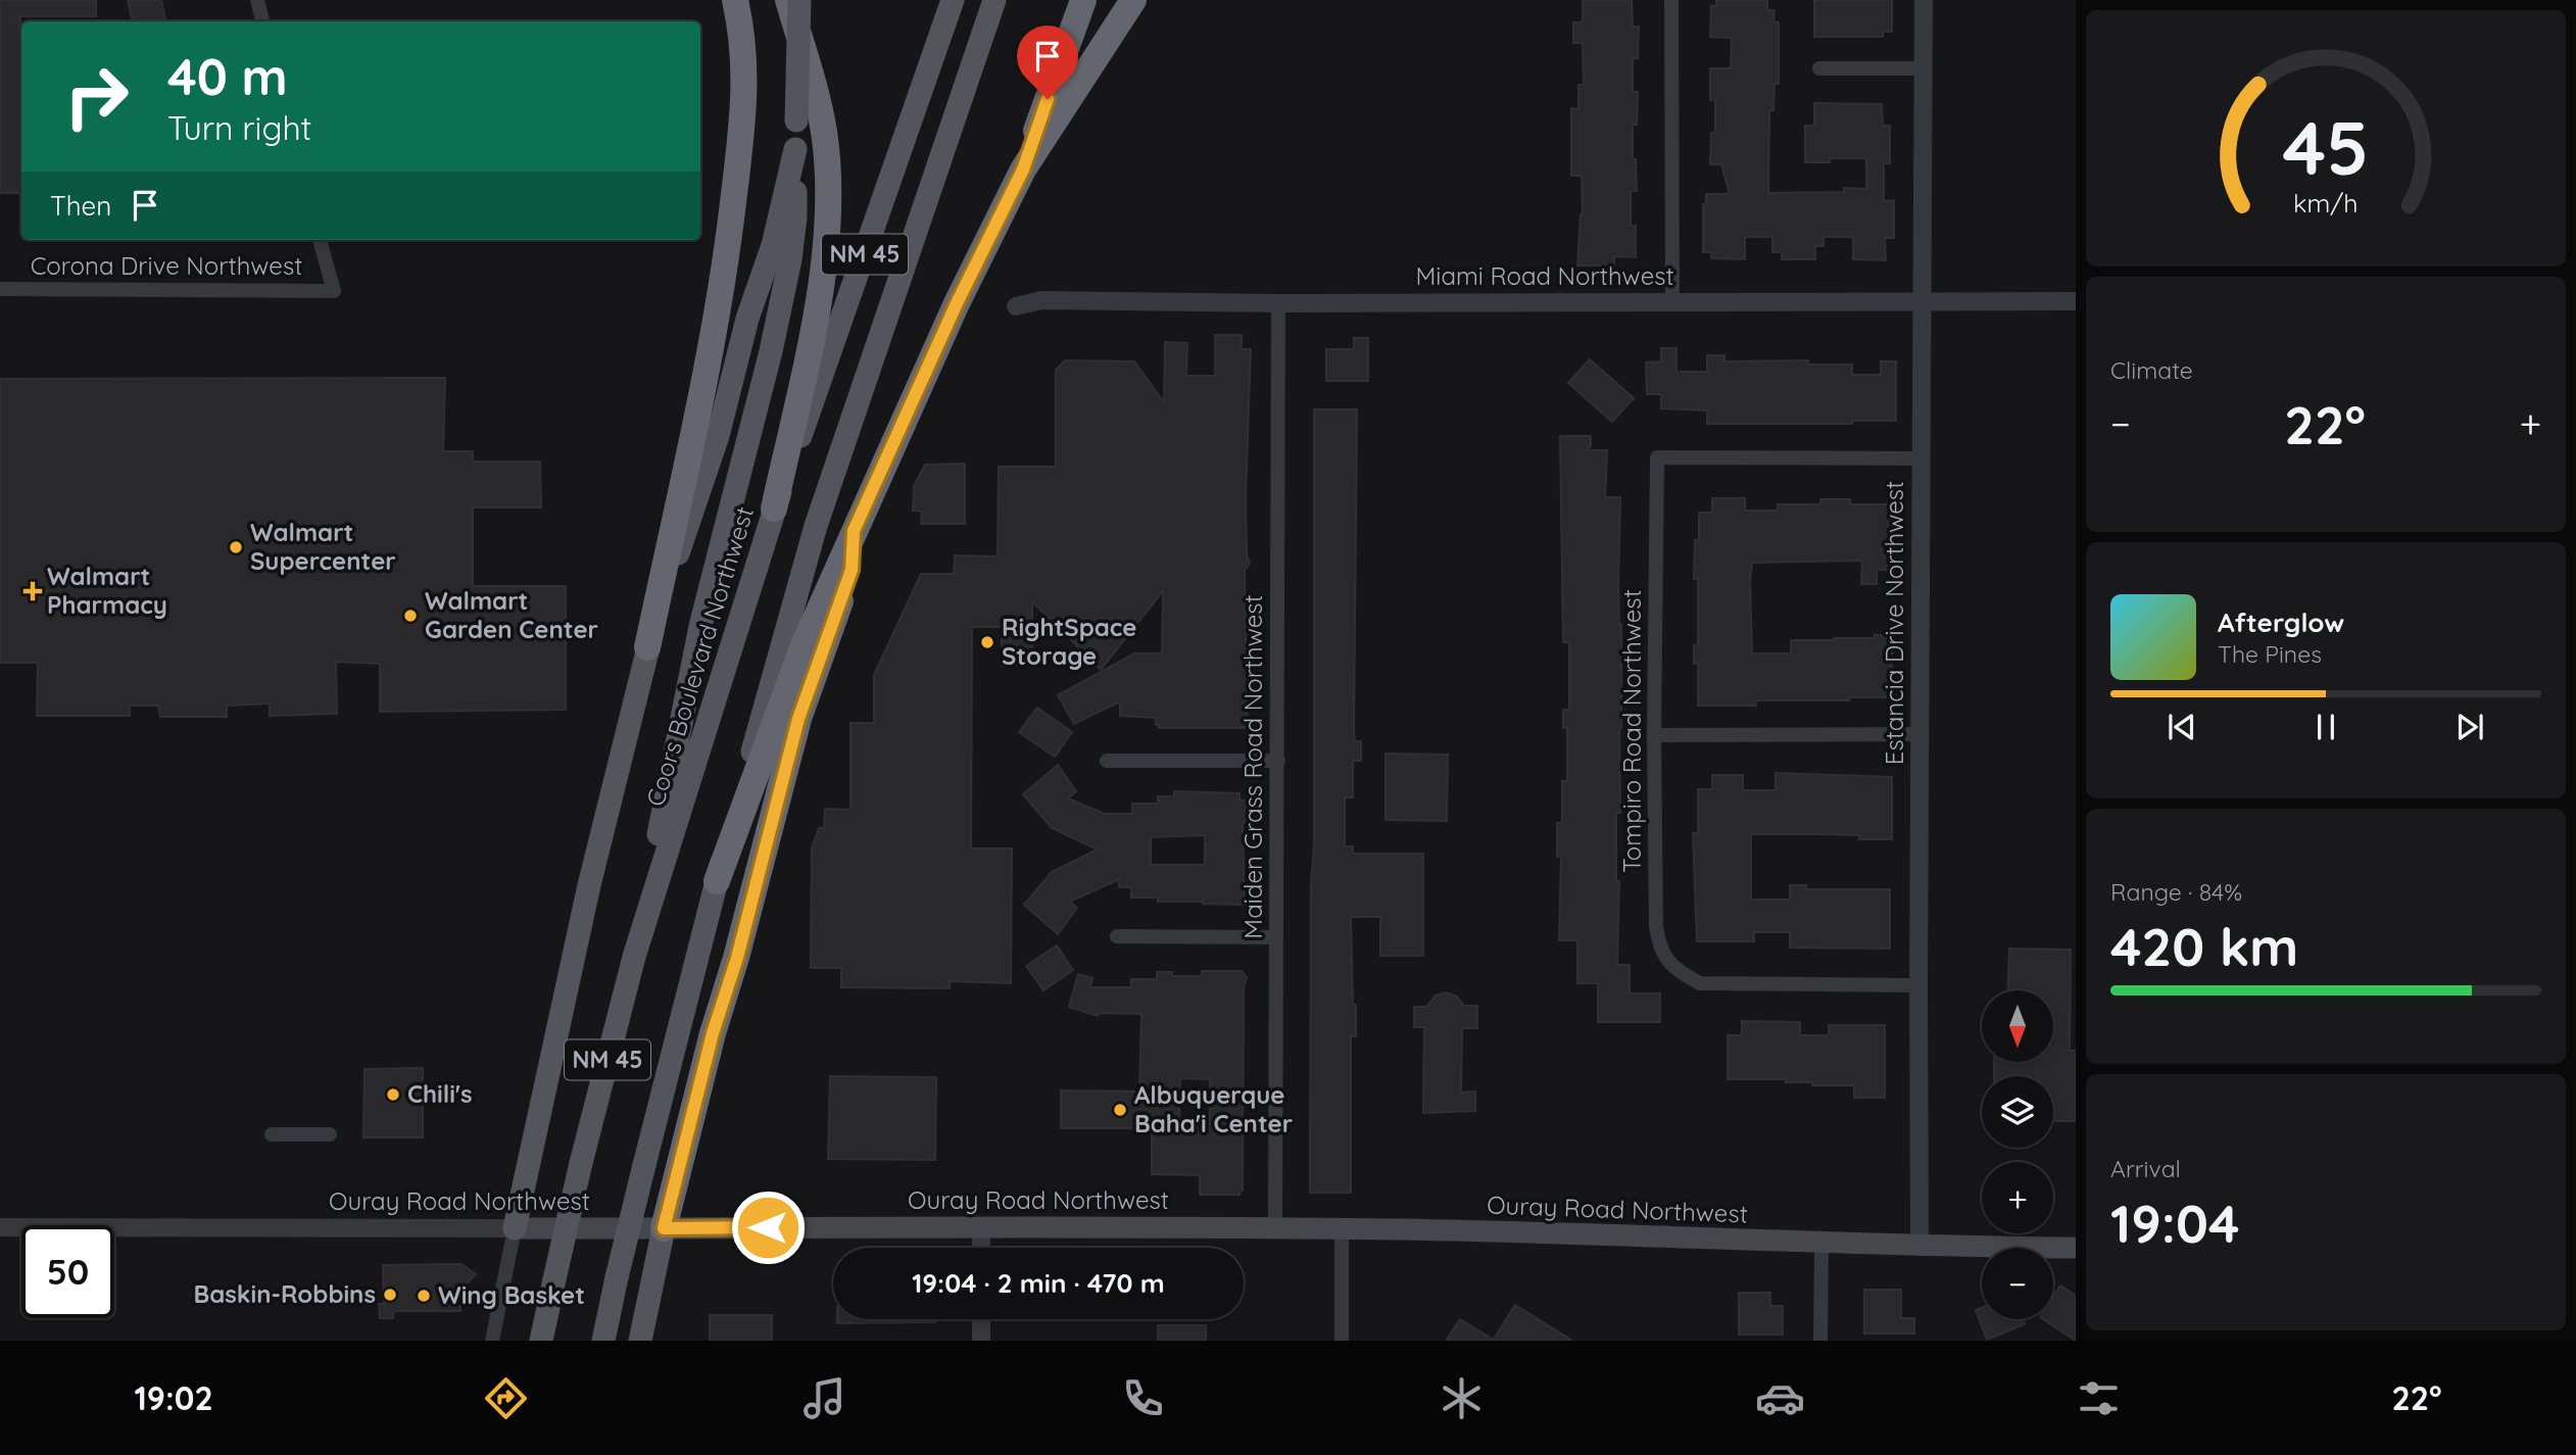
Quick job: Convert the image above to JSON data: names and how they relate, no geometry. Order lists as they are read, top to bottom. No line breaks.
{"streets":{"main road":["NM 45","Coors Boulevard Northwest","Ouray Road Northwest"],"street":["Corona Drive Northwest","Miami Road Northwest","Estancia Drive Northwest","Tompiro Road Northwest","Maiden Grass Road Northwest"]},"crossings":[["Miami Road Northwest","Estancia Drive Northwest"],["Miami Road Northwest","Maiden Grass Road Northwest"],["Estancia Drive Northwest","Tompiro Road Northwest"],["Estancia Drive Northwest","Ouray Road Northwest"],["Maiden Grass Road Northwest","Ouray Road Northwest"]],"places":{"other":["Walmart Supercenter","Walmart Garden Center","RightSpace Storage","Chili's","Albuquerque Baha'i Center","Baskin-Robbins","Wing Basket"],"health":["Walmart Pharmacy"]},"north":"bottom","page":{"turn":["40 m","Turn right"],"then":"Then","tile":["Climate",["Range · 84%","420 km"],["Arrival","19:04"]],"heat":["−","22°","+"],"song":["Afterglow","The Pines"],"map_buttons":["+","−"],"limit":"50","trip":"19:04 · 2 min · 470 m","tabs":["19:02","22°"],"gauge":["45","km/h"]}}
